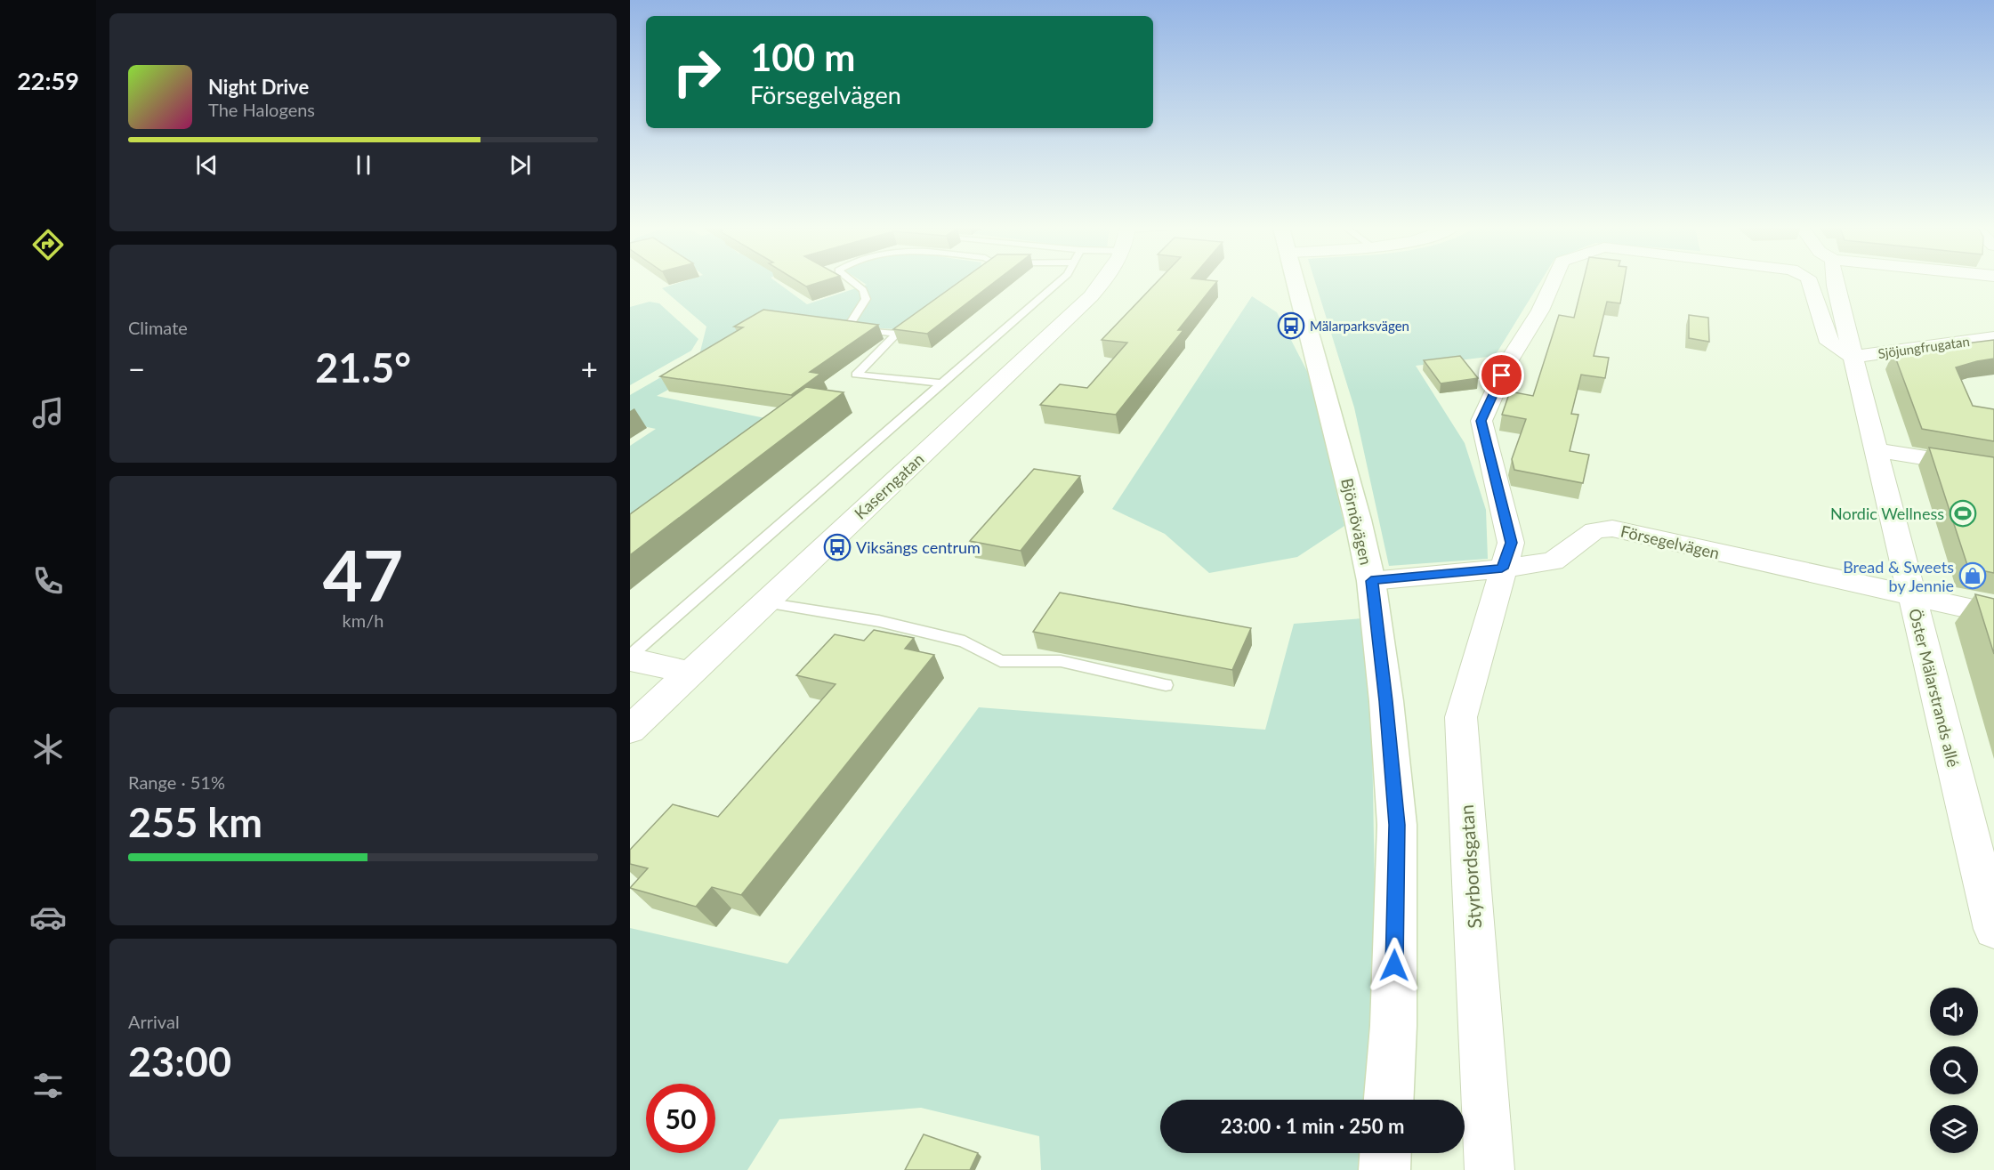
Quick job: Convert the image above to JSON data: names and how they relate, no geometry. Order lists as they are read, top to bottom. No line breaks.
{"streets":{"main road":["Björnövägen"],"street":["Sjöjungfrugatan","Kaserngatan","Försegelvägen","Öster Mälarstrands allé","Styrbordsgatan"]},"crossings":[["Sjöjungfrugatan","Öster Mälarstrands allé"],["Sjöjungfrugatan","Styrbordsgatan"],["Björnövägen","Försegelvägen"],["Försegelvägen","Öster Mälarstrands allé"],["Försegelvägen","Styrbordsgatan"],["Öster Mälarstrands allé","Styrbordsgatan"]],"places":{"bus stop":["Mälarparksvägen","Viksängs centrum"],"sports":["Nordic Wellness"],"shop":["Bread & Sweets by Jennie"]},"page":{"tabs":"22:59","turn":["100 m","Försegelvägen"],"song":["Night Drive","The Halogens"],"tile":["Climate",["47","km/h"],["Range · 51%","255 km"],["Arrival","23:00"]],"heat":["−","21.5°","+"],"limit":"50","trip":"23:00 · 1 min · 250 m"}}
